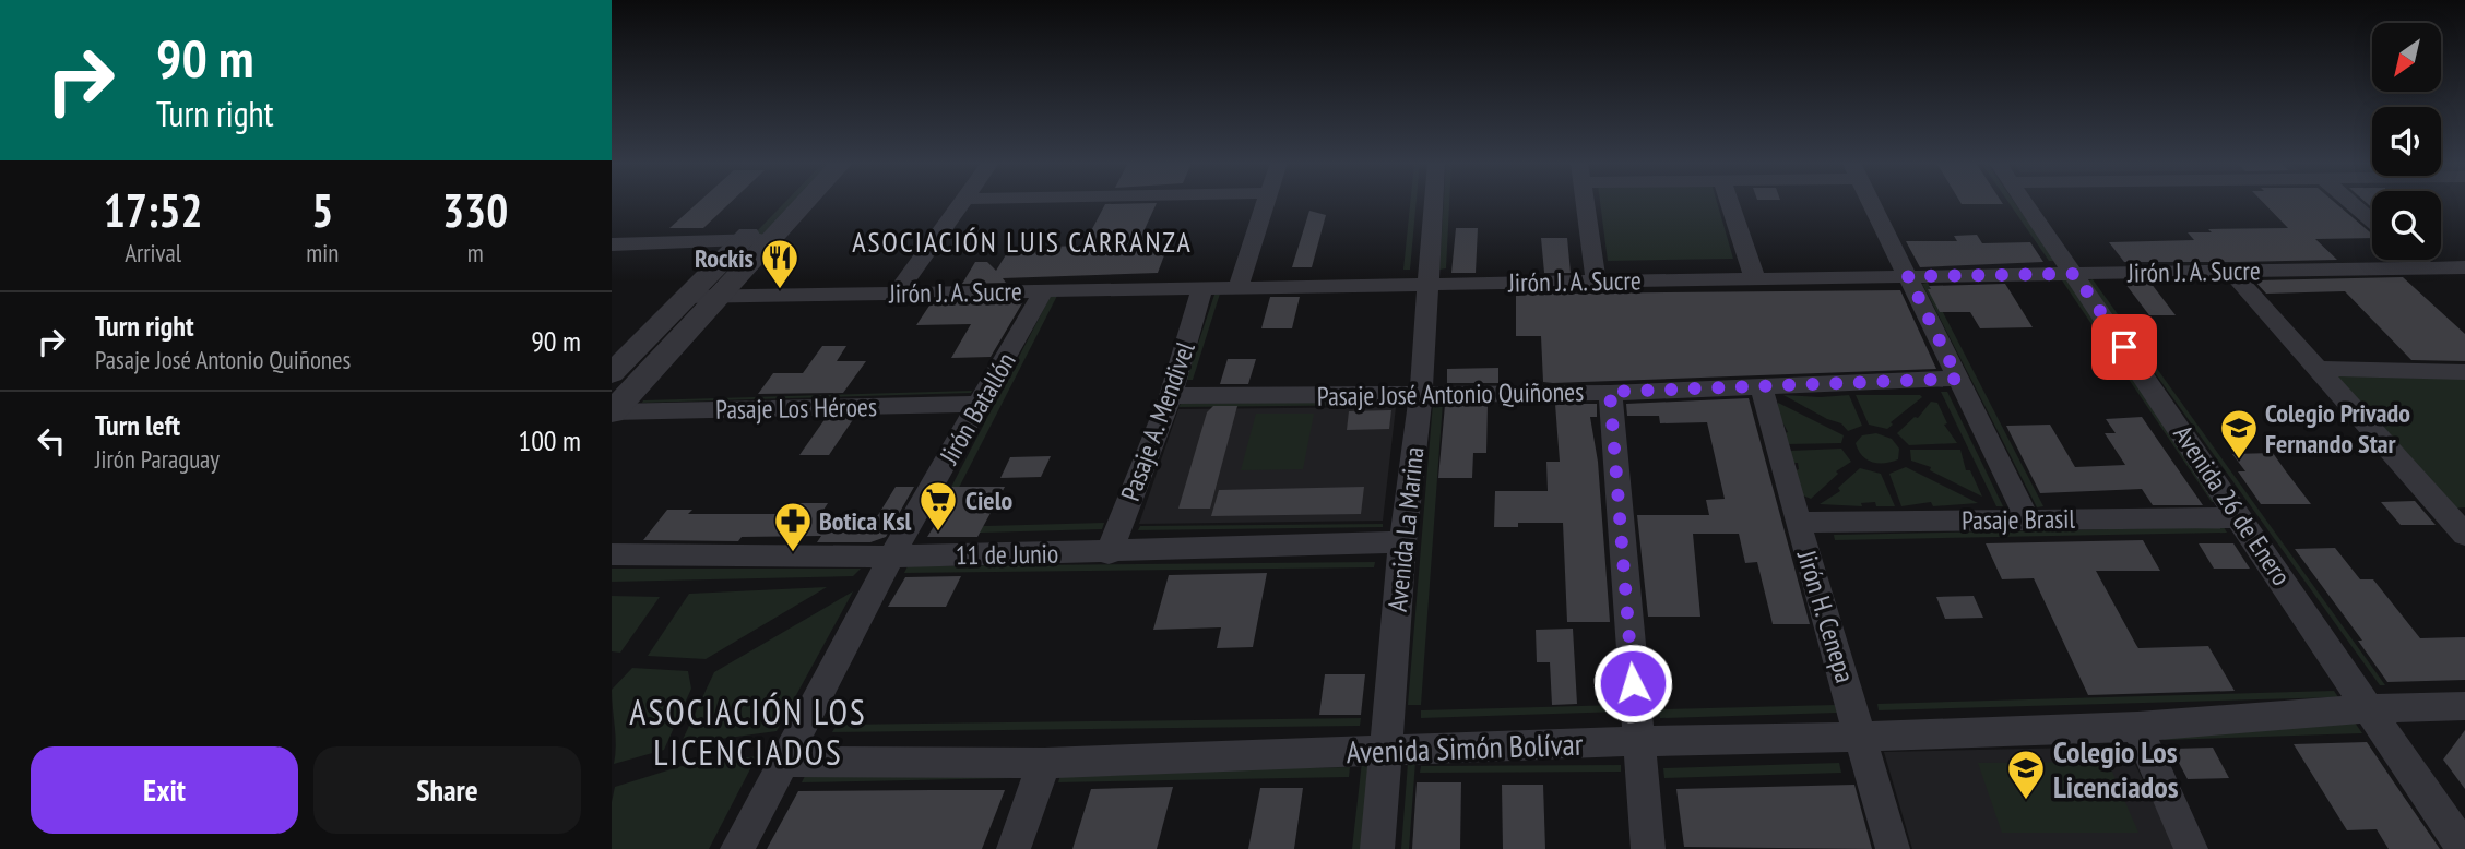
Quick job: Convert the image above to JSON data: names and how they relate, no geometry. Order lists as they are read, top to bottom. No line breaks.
{"streets":{"street":["Jirón J. A. Sucre","Pasaje José Antonio Quiñones","Pasaje Los Héroes","Jirón Batallón","Pasaje A. Mendivel","Avenida 26 de Enero","Pasaje Brasil","Avenida La Marina","11 de Junio","Jirón H. Cenepa","Avenida Simón Bolívar"]},"crossings":[["Jirón J. A. Sucre","Jirón Batallón"],["Jirón J. A. Sucre","Pasaje A. Mendivel"],["Jirón J. A. Sucre","Avenida 26 de Enero"],["Jirón J. A. Sucre","Avenida La Marina"],["Pasaje José Antonio Quiñones","Pasaje A. Mendivel"],["Pasaje José Antonio Quiñones","Avenida La Marina"],["Pasaje José Antonio Quiñones","Jirón H. Cenepa"],["Pasaje Los Héroes","Jirón Batallón"],["Jirón Batallón","11 de Junio"],["Jirón Batallón","Avenida Simón Bolívar"],["Pasaje A. Mendivel","11 de Junio"],["Avenida 26 de Enero","Pasaje Brasil"],["Avenida 26 de Enero","Avenida Simón Bolívar"],["Pasaje Brasil","Jirón H. Cenepa"],["Avenida La Marina","11 de Junio"],["Avenida La Marina","Avenida Simón Bolívar"],["Jirón H. Cenepa","Avenida Simón Bolívar"]],"districts":["ASOCIACIÓN LUIS CARRANZA","ASOCIACIÓN LOS LICENCIADOS"],"places":{"restaurant":["Rockis"],"school or university":["Colegio Privado Fernando Star","Colegio Los Licenciados"],"supermarket":["Cielo"],"pharmacy":["Botica Ksl"]},"north":"bottom left","page":{"turn":["90 m","Turn right"],"eta":["17:52","Arrival","5","min","330","m"],"list":[{"name":"Turn right","note":"Pasaje José Antonio Quiñones","value":"90 m"},{"name":"Turn left","note":"Jirón Paraguay","value":"100 m"}],"buttons":["Exit","Share"]}}
